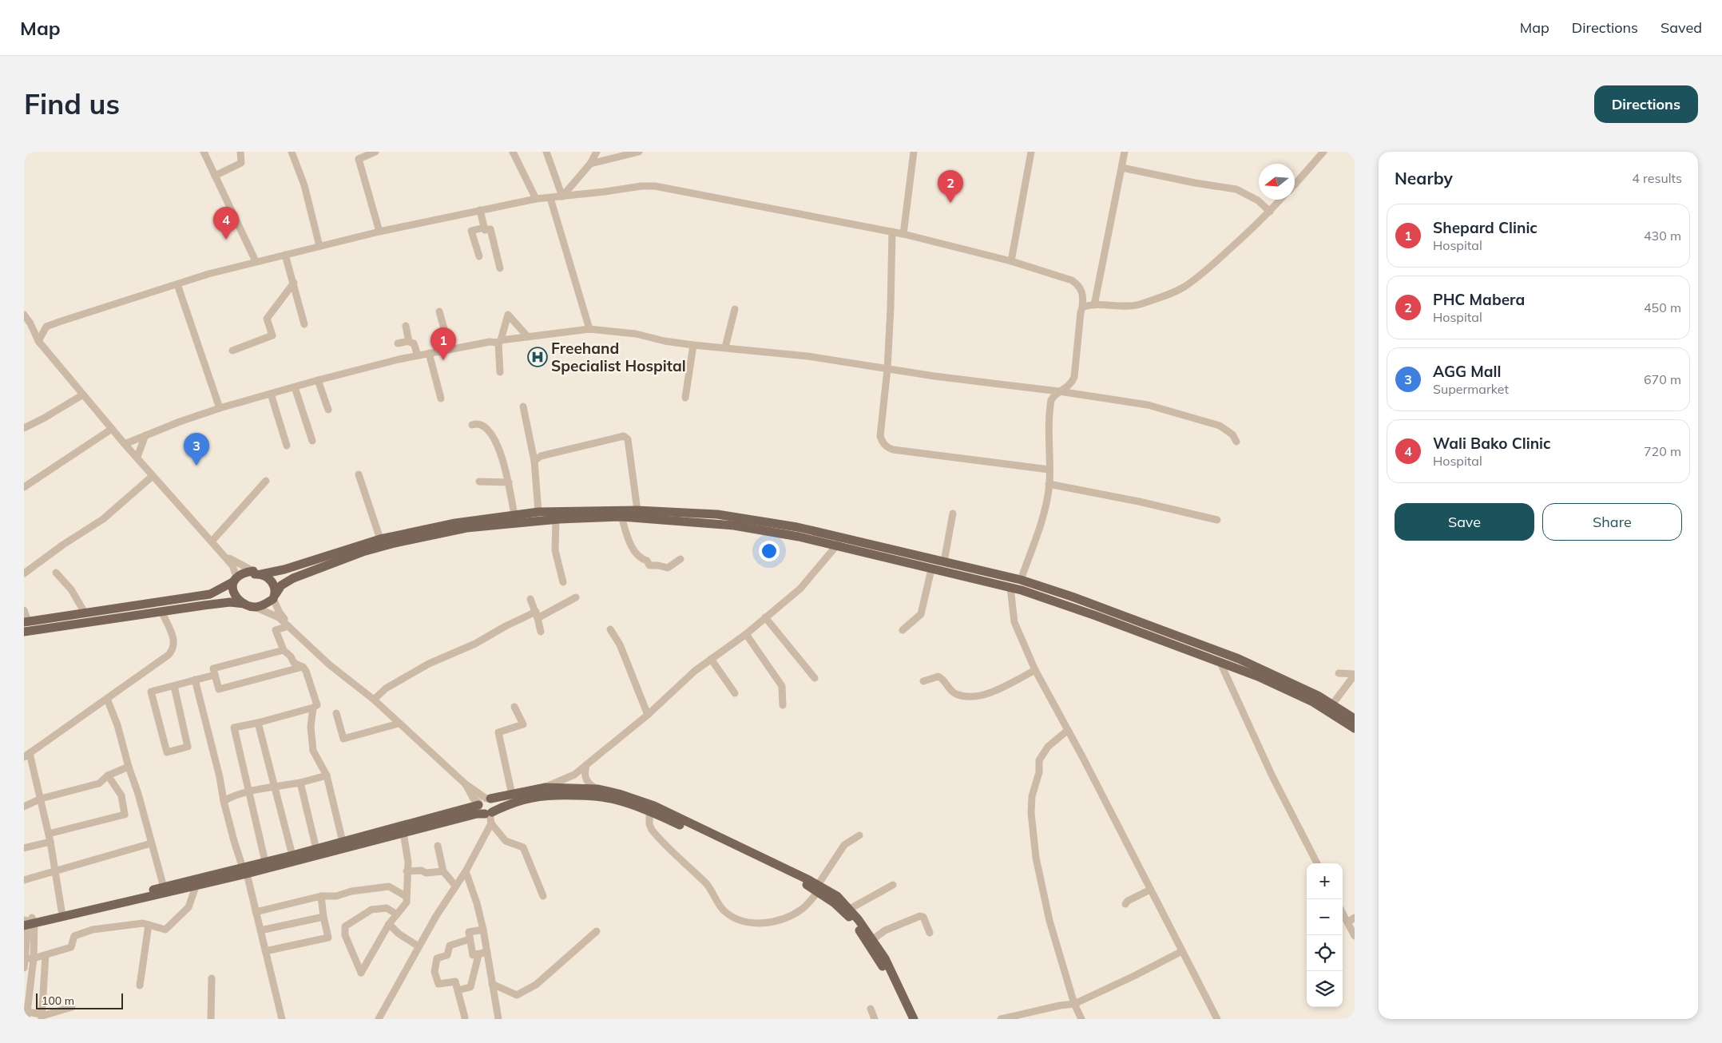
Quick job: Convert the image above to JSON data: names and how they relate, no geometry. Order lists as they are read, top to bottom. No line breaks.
{"places":{"hospital":["Freehand Specialist Hospital"]},"scale_bar":"100 m","north":"left","page":{"header":"Map","nav":["Map","Directions","Saved"],"buttons":["Directions",["Save","Share"]],"title":"Find us","heading":["Nearby","4 results"],"pins":["2","4","1","3"],"list":[{"mark":"1","name":"Shepard Clinic","note":"Hospital","value":"430 m"},{"mark":"2","name":"PHC Mabera","note":"Hospital","value":"450 m"},{"mark":"3","name":"AGG Mall","note":"Supermarket","value":"670 m"},{"mark":"4","name":"Wali Bako Clinic","note":"Hospital","value":"720 m"}],"map_buttons":["+","−"],"scale":"100 m"}}
